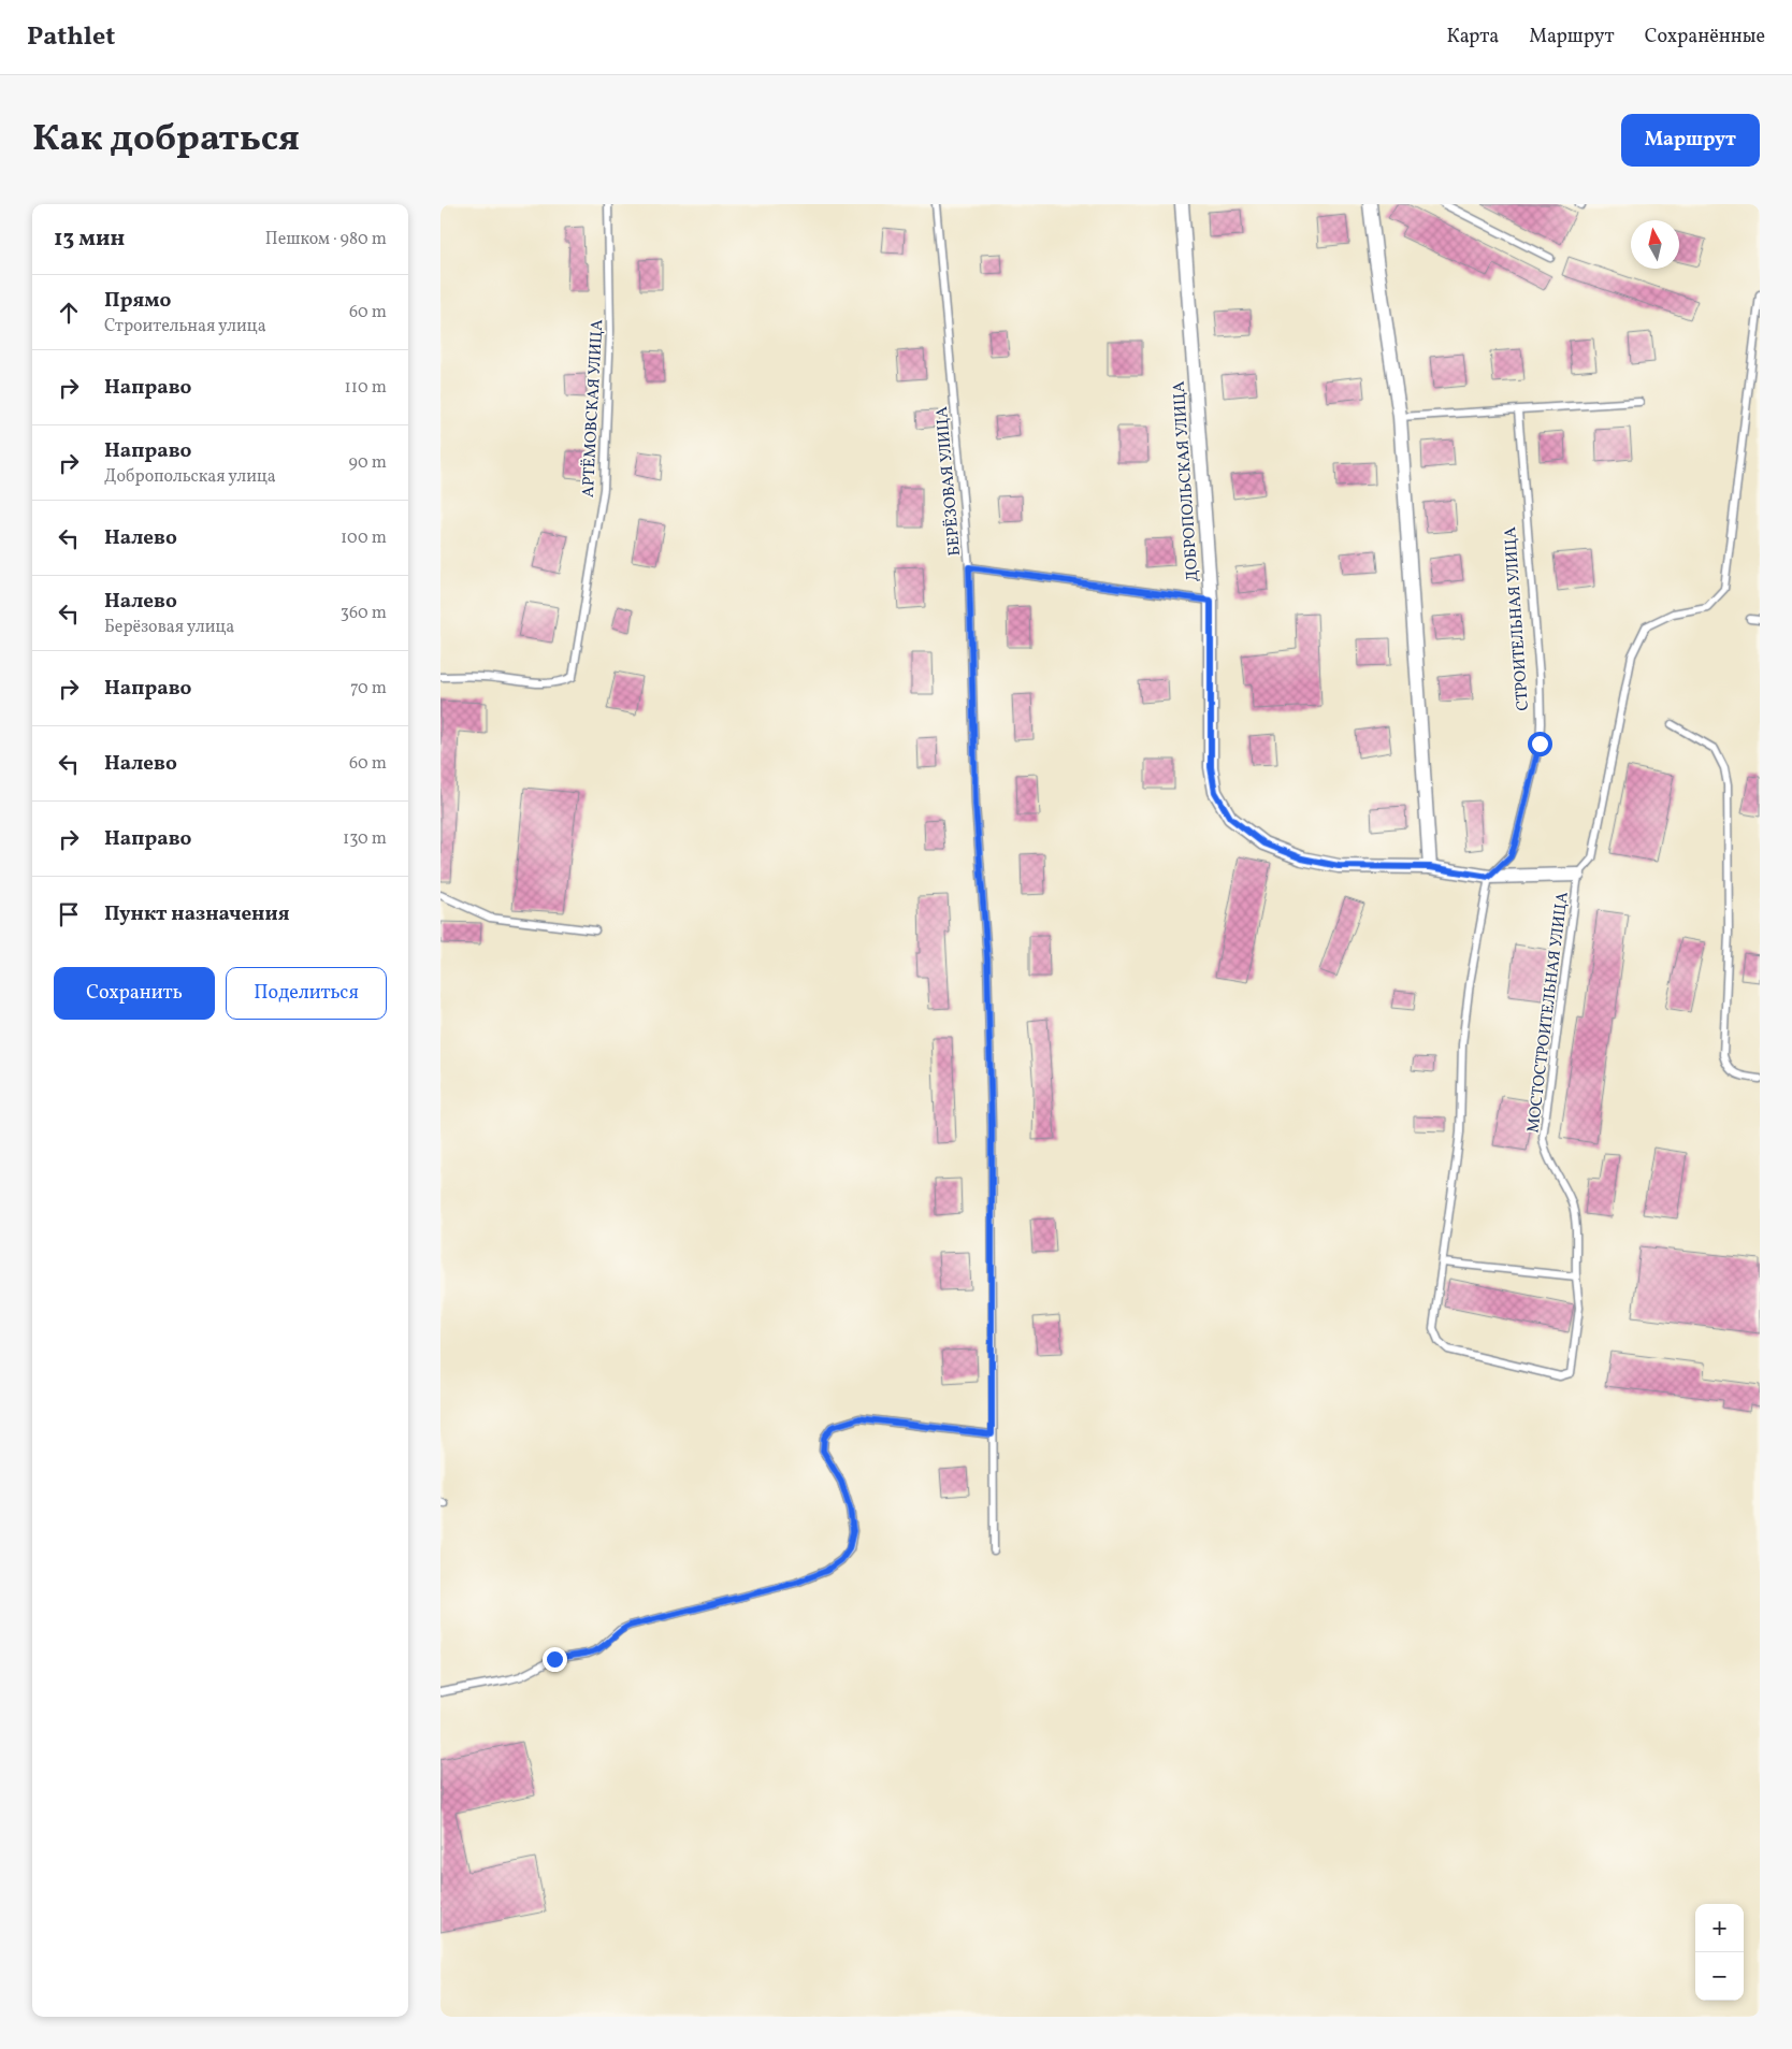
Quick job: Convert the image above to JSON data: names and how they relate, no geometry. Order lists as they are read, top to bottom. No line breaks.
{"streets":{"street":["ДОБРОПОЛЬСКАЯ УЛИЦА"],"lane":["АРТЁМОВСКАЯ УЛИЦА","БЕРЁЗОВАЯ УЛИЦА","СТРОИТЕЛЬНАЯ УЛИЦА","МОСТОСТРОИТЕЛЬНАЯ УЛИЦА"]},"north":"top","page":{"header":"Pathlet","nav":["Карта","Маршрут","Сохранённые"],"title":"Как добраться","buttons":["Маршрут",["Сохранить","Поделиться"]],"heading":["13 мин","Пешком · 980 m"],"list":[["Прямо","Строительная улица","60 m"],["Направо","110 m"],["Направо","Добропольская улица","90 m"],["Налево","100 m"],["Налево","Берёзовая улица","360 m"],["Направо","70 m"],["Налево","60 m"],["Направо","130 m"],"Пункт назначения"],"map_buttons":["+","−"]}}
